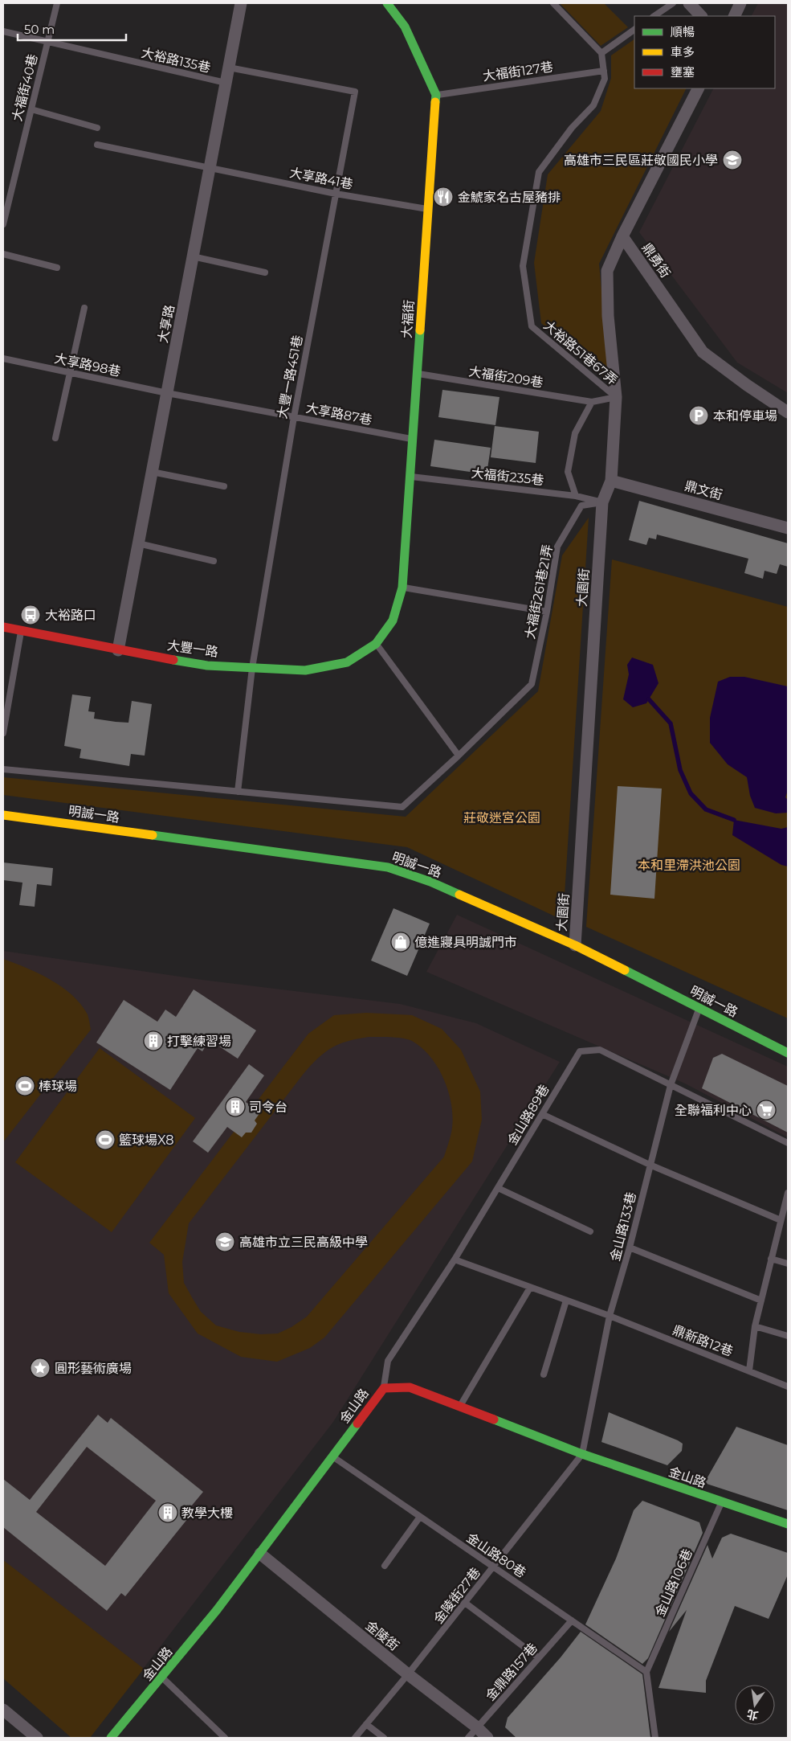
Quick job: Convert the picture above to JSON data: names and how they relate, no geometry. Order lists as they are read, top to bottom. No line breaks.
{"streets":{"street":["鼎勇街","大福街","大享路","鼎文街","大園街","大豐一路","明誠一路","金山路","金陵街"],"lane":["大裕路135巷","大福街127巷","大福街40巷","大享路41巷","大裕路51巷67弄","大享路98巷","大豐一路451巷","大福街209巷","大享路87巷","大福街235巷","大福街261巷21弄","金山路89巷","金山路133巷","鼎新路12巷","金山路80巷","金山路106巷","金陵街27巷","金鼎路157巷"]},"crossings":[["大裕路135巷","大福街40巷"],["大裕路135巷","大享路"],["大福街127巷","大福街"],["大福街127巷","大裕路51巷67弄"],["大享路41巷","大福街"],["大享路41巷","大享路"],["大享路41巷","大豐一路451巷"],["鼎勇街","大園街"],["大福街","大福街209巷"],["大福街","大享路87巷"],["大福街","大福街235巷"],["大福街","大豐一路"],["大享路","大享路98巷"],["大享路","大豐一路451巷"],["大享路","大享路87巷"],["大享路","大豐一路"],["大裕路51巷67弄","大福街209巷"],["大裕路51巷67弄","大園街"],["大享路98巷","大享路87巷"],["大豐一路451巷","大享路87巷"],["大豐一路451巷","大豐一路"],["大福街235巷","大園街"],["大福街235巷","大福街261巷21弄"],["鼎文街","大園街"],["大園街","大福街261巷21弄"],["大園街","明誠一路"],["明誠一路","金山路133巷"],["金山路89巷","金山路133巷"],["金山路89巷","鼎新路12巷"],["金山路89巷","金山路"],["金山路133巷","鼎新路12巷"],["金山路133巷","金山路"],["金山路133巷","金陵街27巷"],["金山路","金山路80巷"],["金山路","金山路106巷"],["金山路","金陵街27巷"],["金山路","金陵街"],["金山路80巷","金山路106巷"],["金山路80巷","金陵街27巷"],["金山路80巷","金鼎路157巷"],["金陵街27巷","金陵街"],["金陵街","金鼎路157巷"]],"parks":["莊敬迷宮公園","本和里滯洪池公園"],"places":{"school or university":["高雄市三民區莊敬國民小學","高雄市立三民高級中學"],"restaurant":["金鯱家名古屋豬排"],"parking":["本和停車場"],"bus stop":["大裕路口"],"shop":["億進寢具明誠門市"],"building":["打擊練習場","司令台","教學大樓"],"sports":["棒球場","籃球場X8"],"supermarket":["全聯福利中心"],"place":["圓形藝術廣場"]},"legend":["順暢","車多","壅塞"],"scale_bar":"50 m","north":"bottom"}
